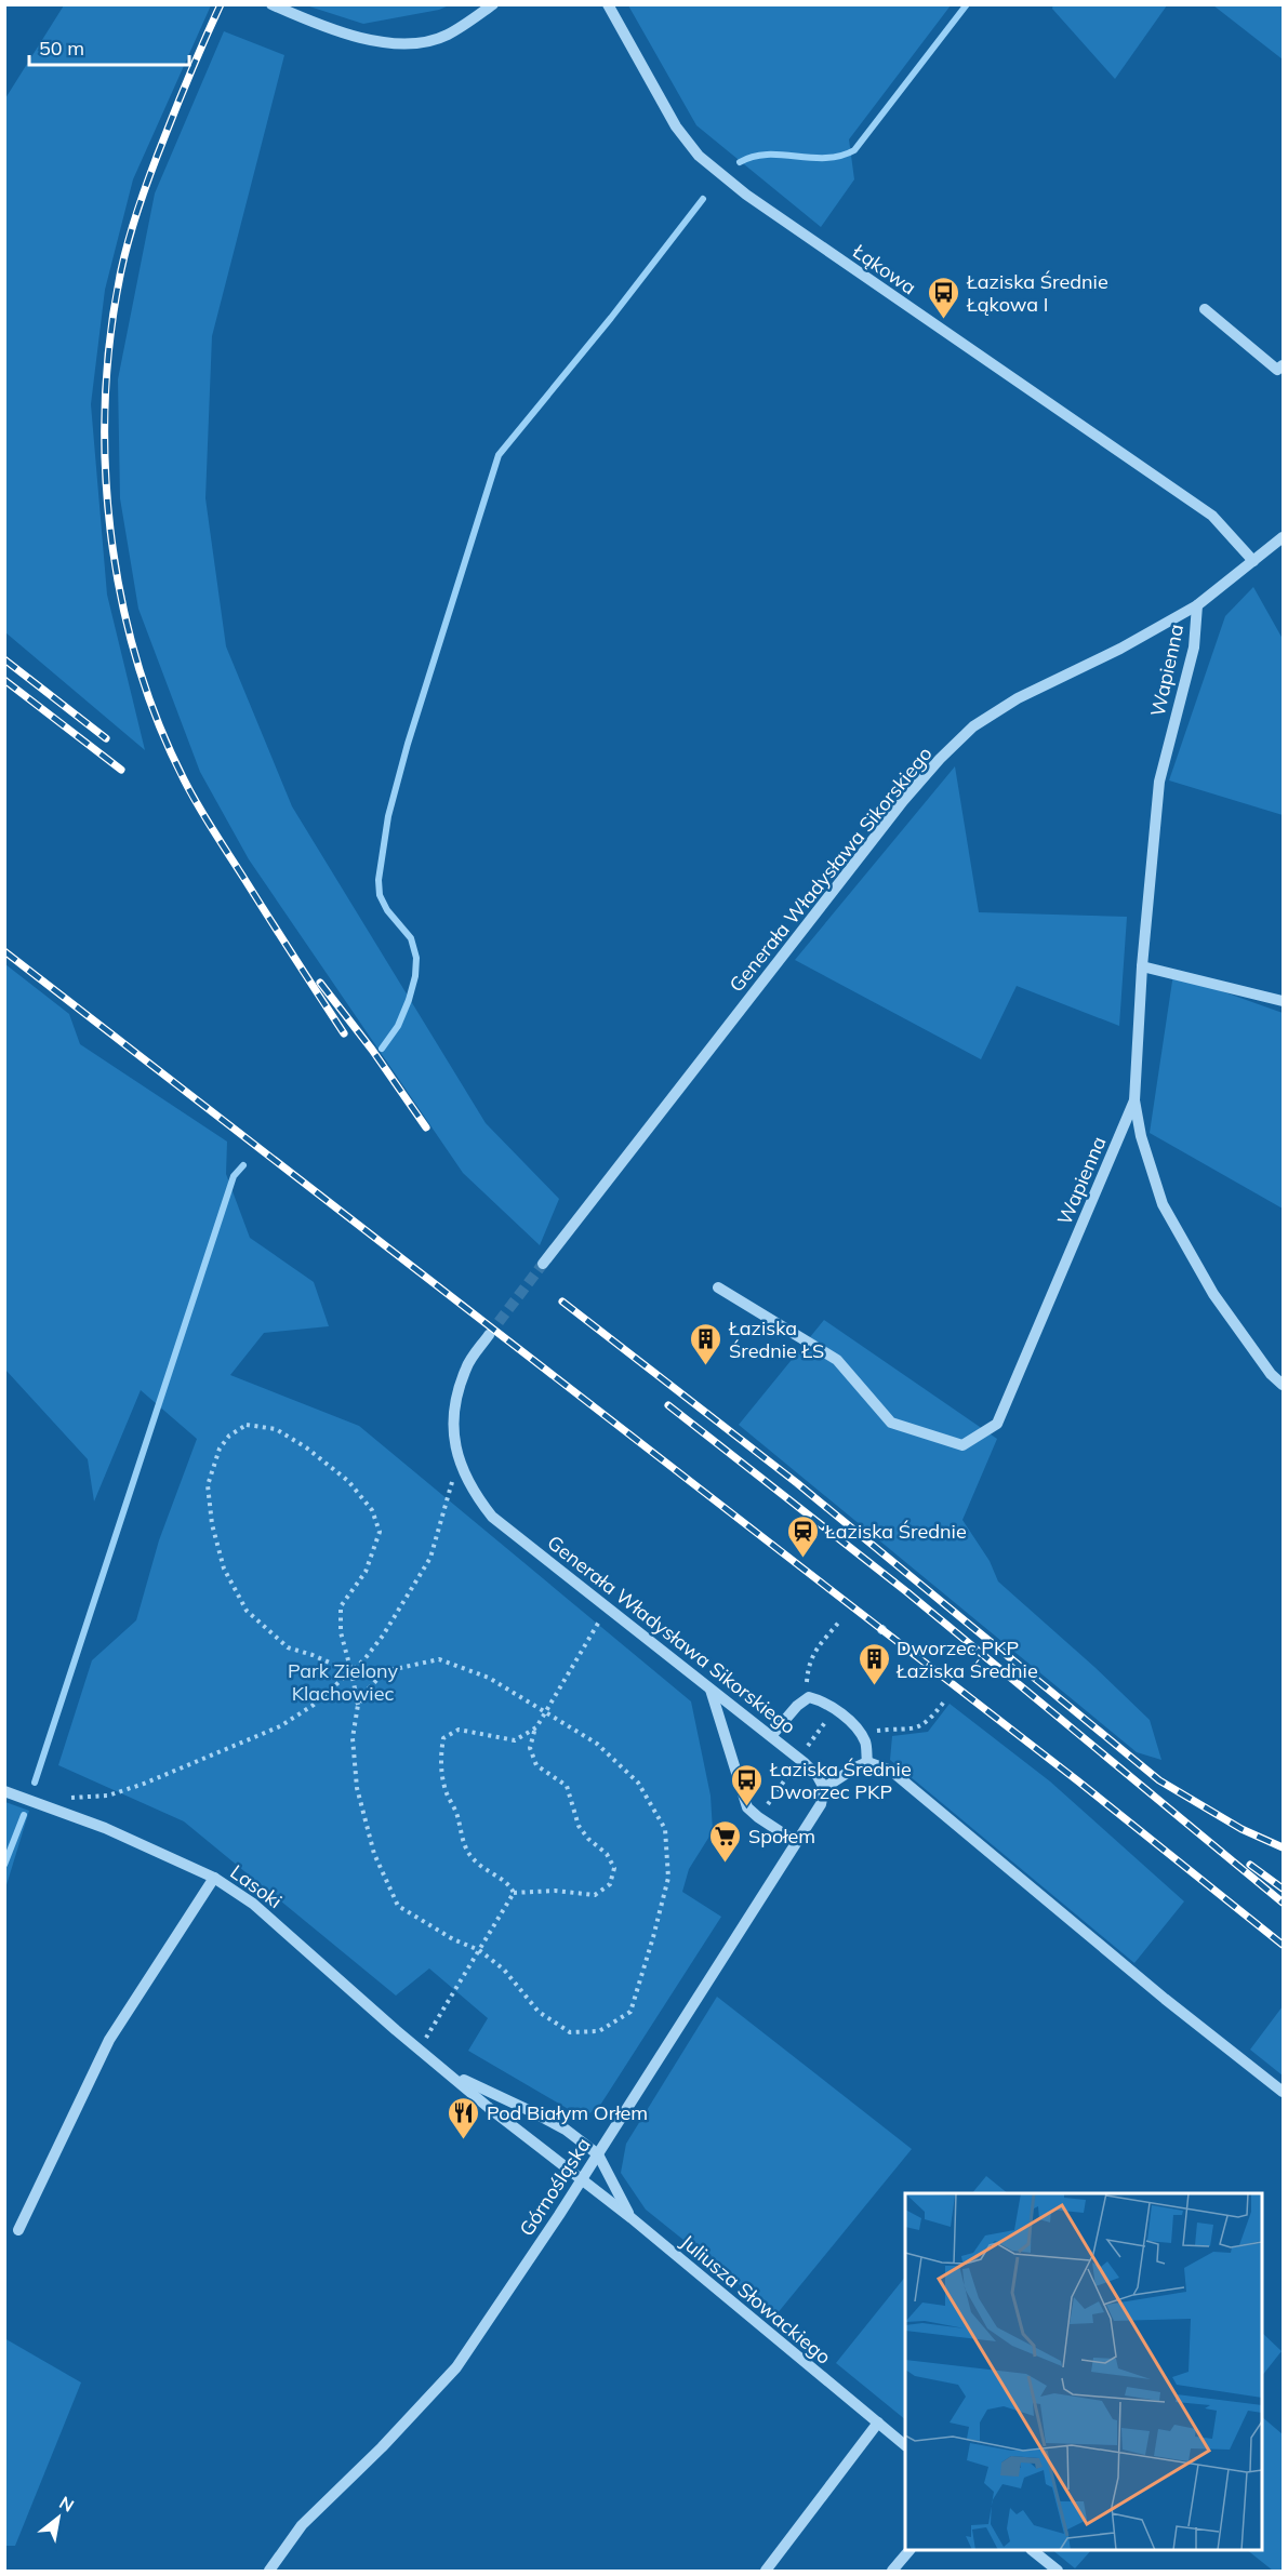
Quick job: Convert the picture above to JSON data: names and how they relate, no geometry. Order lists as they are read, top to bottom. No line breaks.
{"streets":{"street":["Łąkowa","Wapienna","Generała Władysława Sikorskiego","Lasoki","Górnośląska","Juliusza Słowackiego"]},"crossings":[["Łąkowa","Generała Władysława Sikorskiego"],["Wapienna","Generała Władysława Sikorskiego"],["Generała Władysława Sikorskiego","Górnośląska"],["Lasoki","Juliusza Słowackiego"],["Górnośląska","Juliusza Słowackiego"]],"parks":["Park Zielony Klachowiec"],"places":{"bus stop":["Łaziska Średnie Łąkowa I","Łaziska Średnie Dworzec PKP"],"building":["Łaziska Średnie ŁS","Dworzec PKP Łaziska Średnie"],"station":["Łaziska Średnie"],"supermarket":["Społem"],"restaurant":["Pod Białym Orłem"]},"scale_bar":"50 m","north":"top right"}
